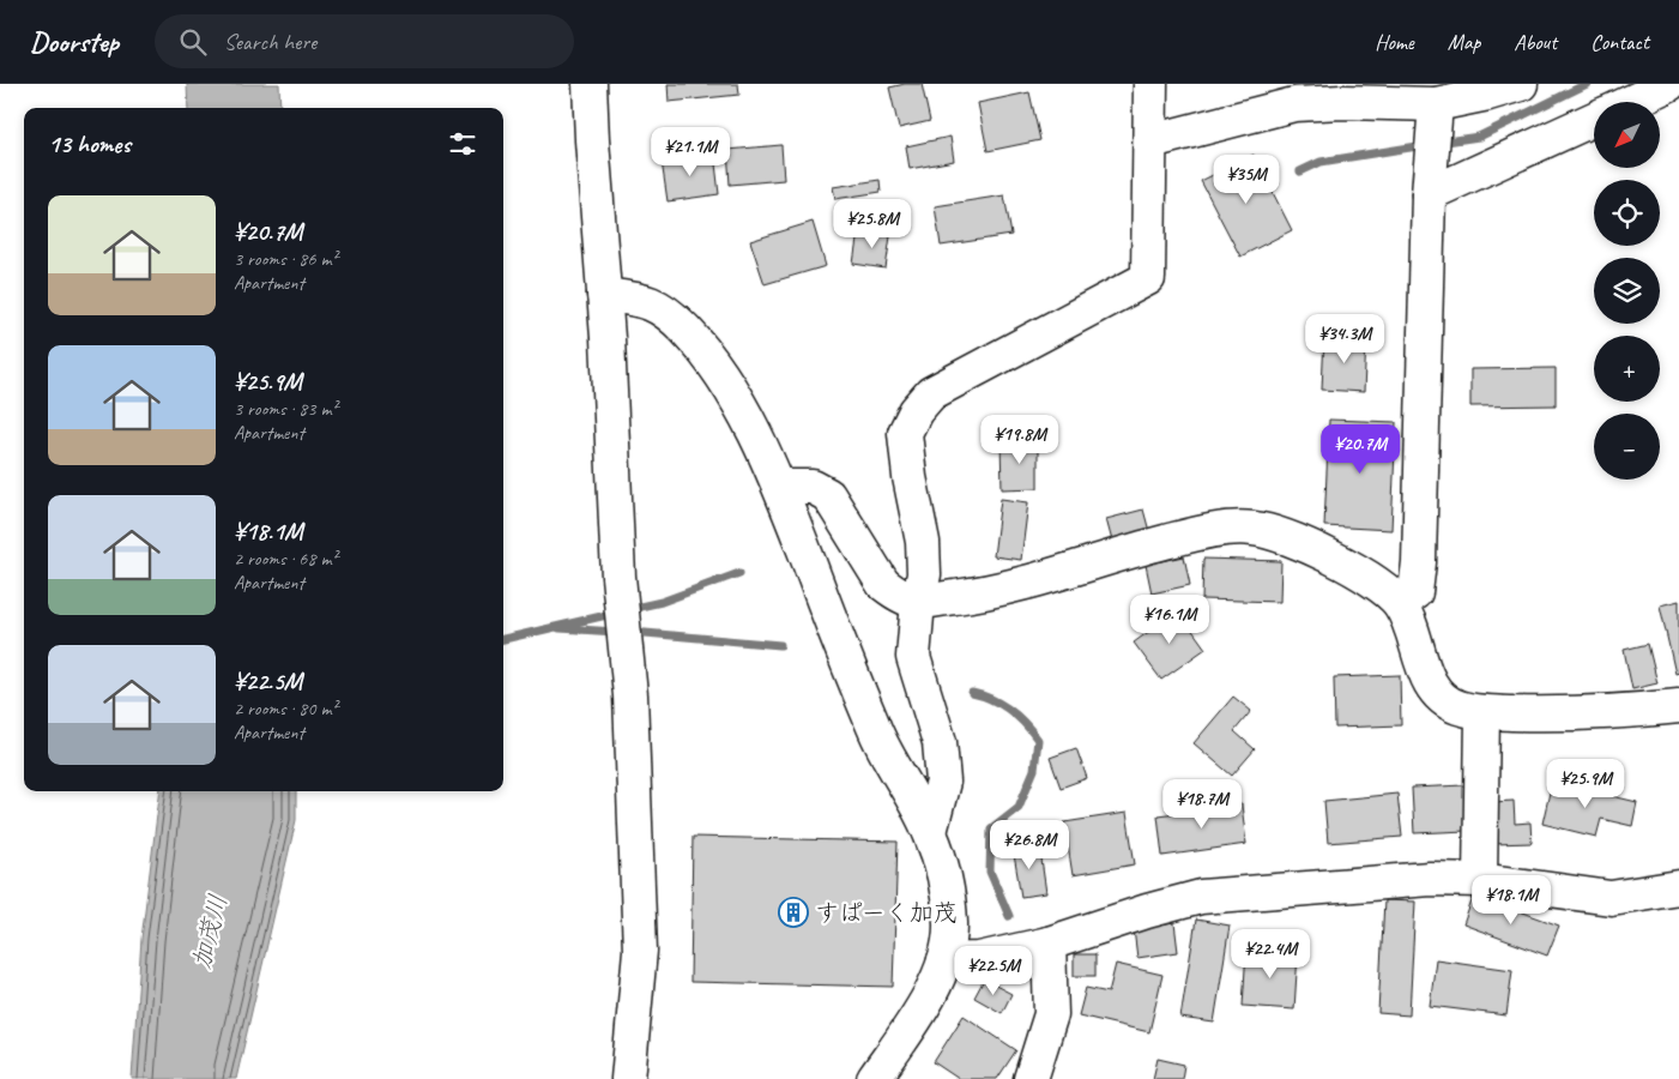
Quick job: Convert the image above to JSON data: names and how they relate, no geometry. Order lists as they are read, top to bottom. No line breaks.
{"water":["加茂川"],"places":{"building":["すぱーく加茂"]},"north":"bottom left","page":{"header":"Doorstep","search":"Search here","nav":["Home","Map","About","Contact"],"map_buttons":["+","−"],"heading":"13 homes","price":["¥21.1M","¥35M","¥25.8M","¥34.3M","¥19.8M","¥20.7M","¥16.1M","¥25.9M","¥18.7M","¥26.8M","¥18.1M","¥22.4M","¥22.5M"],"list":[{"name":"¥20.7M","note":"3 rooms · 86 m² · Apartment"},{"name":"¥25.9M","note":"3 rooms · 83 m² · Apartment"},{"name":"¥18.1M","note":"2 rooms · 68 m² · Apartment"},{"name":"¥22.5M","note":"2 rooms · 80 m² · Apartment"}]}}
